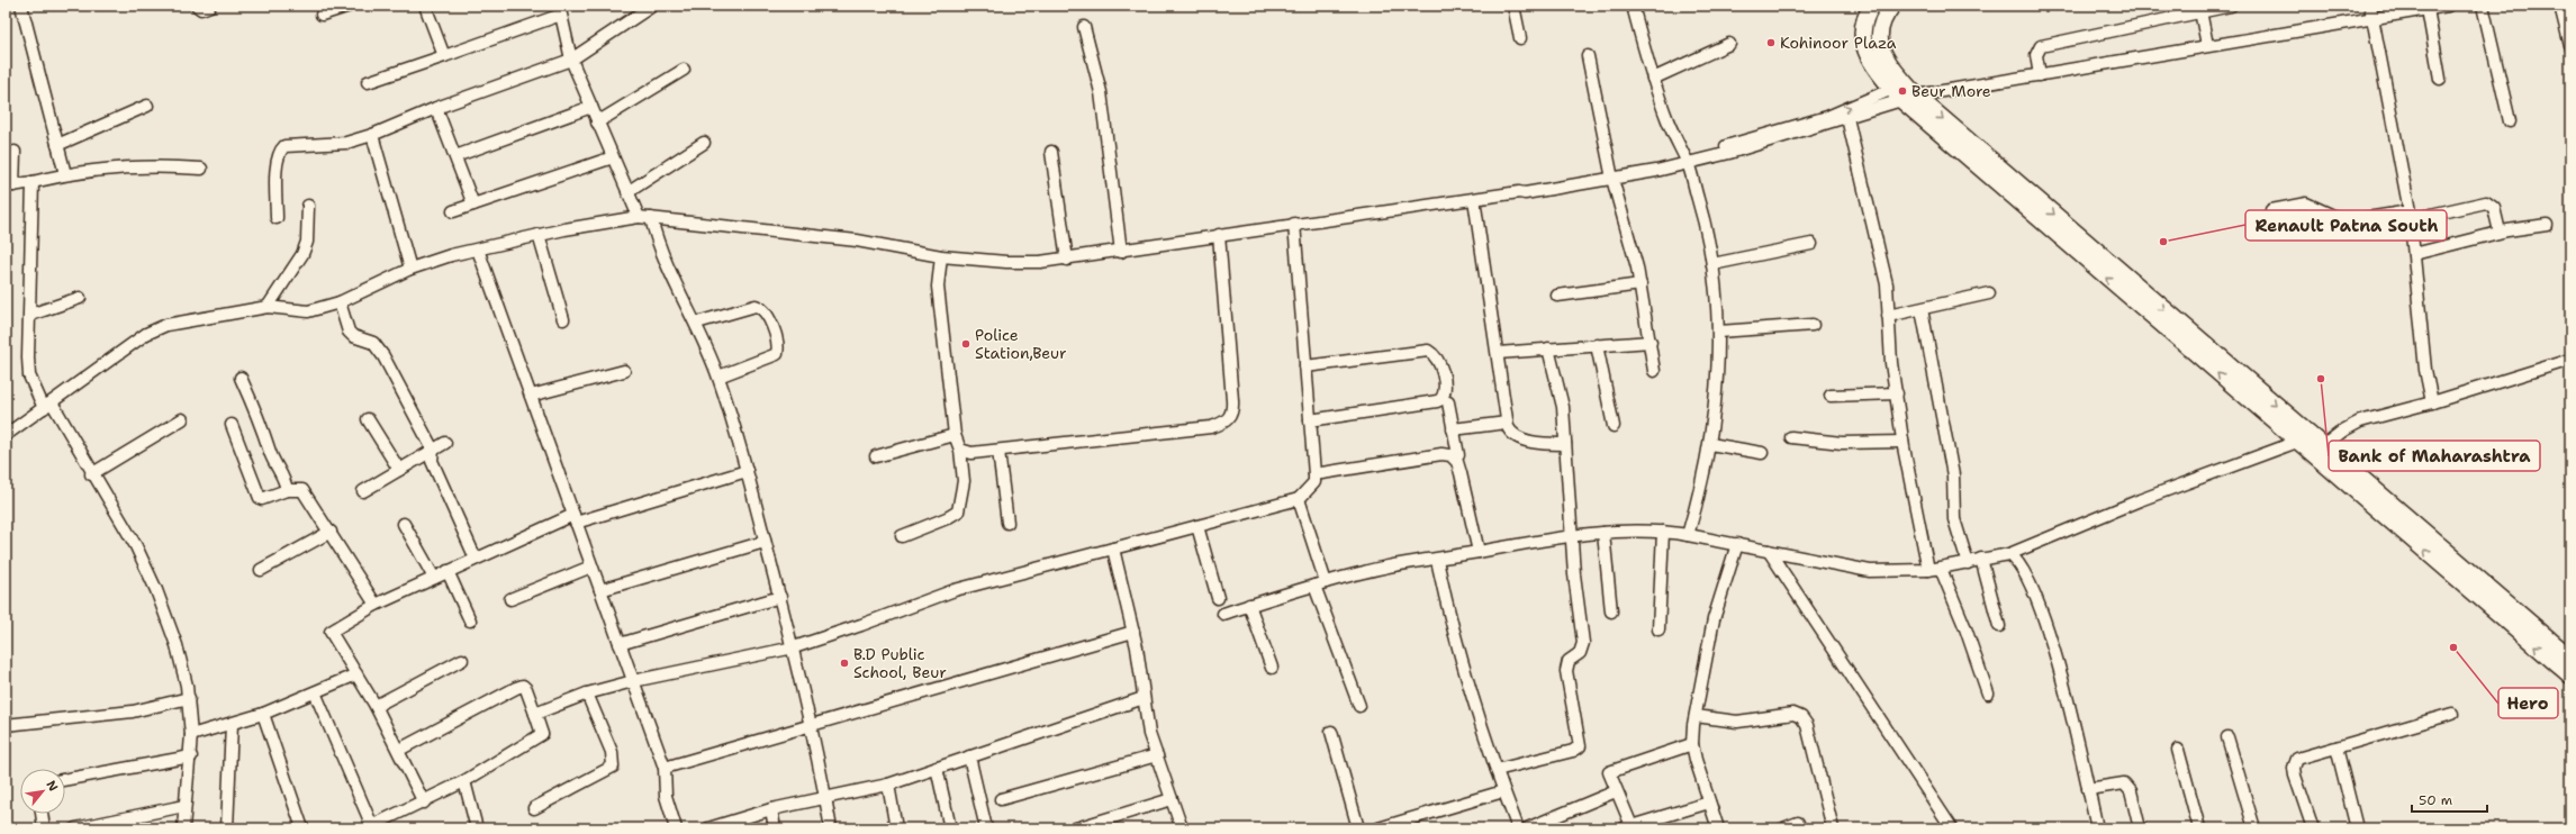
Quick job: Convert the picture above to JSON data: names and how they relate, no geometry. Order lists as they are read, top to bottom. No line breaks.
{"places":["Kohinoor Plaza","Beur More","Renault Patna South","Police Station,Beur","Bank of Maharashtra","Hero","B.D Public School, Beur"],"scale_bar":"50 m","north":"top right"}
